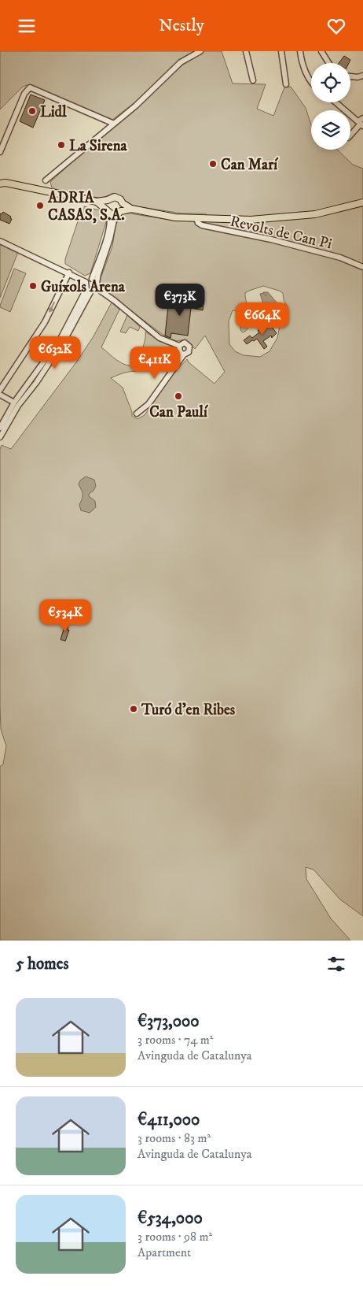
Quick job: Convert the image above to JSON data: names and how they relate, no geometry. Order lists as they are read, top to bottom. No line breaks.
{"streets":{"street":["Revolts de Can Pi"]},"places":["Lidl","La Sirena","Can Marí","ADRIA CASAS, S.A.","Guíxols Arena","Can Paulí","Turó d'en Ribes"],"page":{"header":"Nestly","price":["€373K","€664K","€632K","€411K","€534K"],"heading":"5 homes","list":[{"name":"€373,000","note":"3 rooms · 74 m² · Avinguda de Catalunya"},{"name":"€411,000","note":"3 rooms · 83 m² · Avinguda de Catalunya"},{"name":"€534,000","note":"3 rooms · 98 m² · Apartment"}]}}
